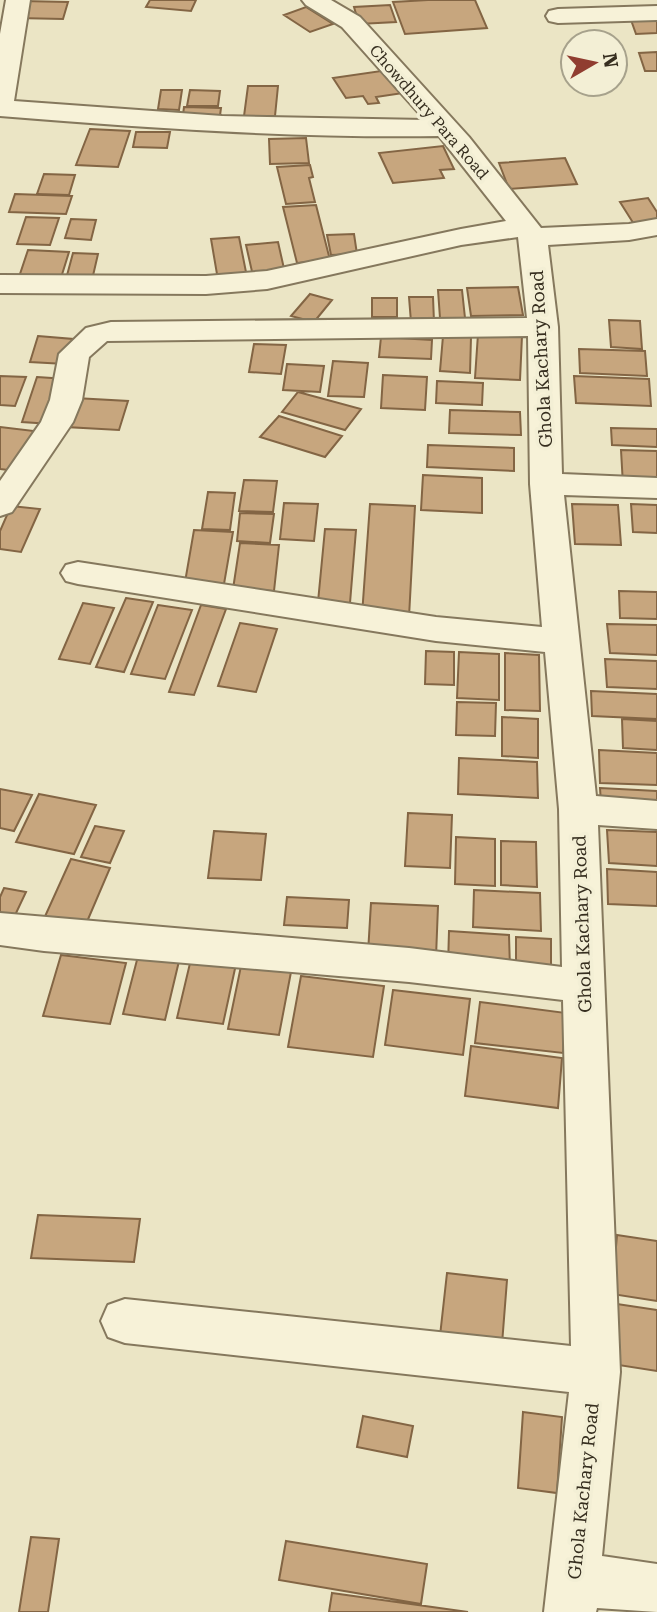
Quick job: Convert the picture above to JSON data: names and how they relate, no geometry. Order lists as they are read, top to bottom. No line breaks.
{"streets":{"street":["Chowdhury Para Road","Ghola Kachary Road"]},"crossings":[["Chowdhury Para Road","Ghola Kachary Road"]],"north":"right"}
